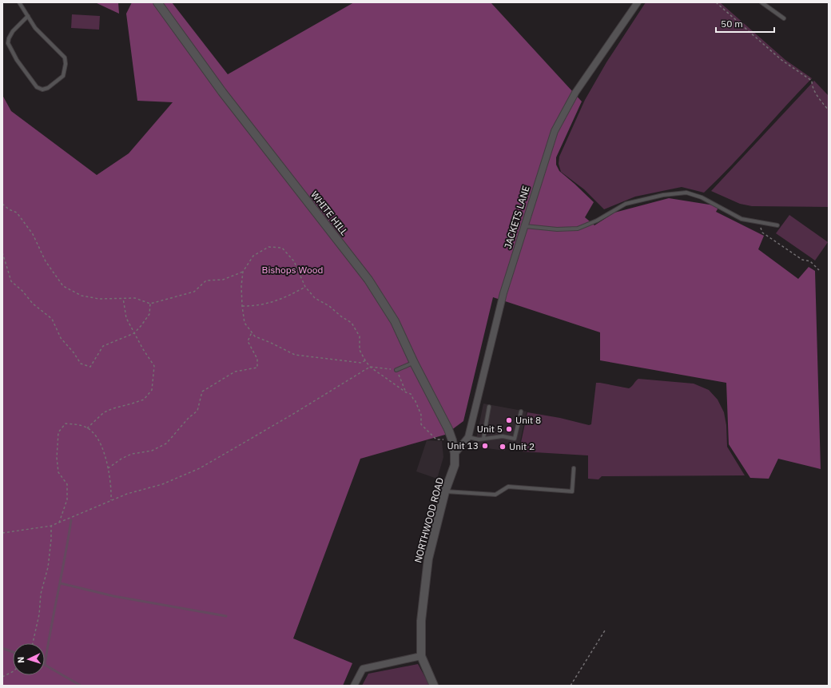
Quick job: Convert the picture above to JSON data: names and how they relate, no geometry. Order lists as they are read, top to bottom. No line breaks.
{"streets":{"street":["WHITE HILL","JACKETS LANE","NORTHWOOD ROAD"]},"crossings":[["WHITE HILL","JACKETS LANE"],["WHITE HILL","NORTHWOOD ROAD"],["JACKETS LANE","NORTHWOOD ROAD"]],"parks":["Bishops Wood"],"places":["Unit 8","Unit 5","Unit 13","Unit 2"],"scale_bar":"50 m","north":"left"}
